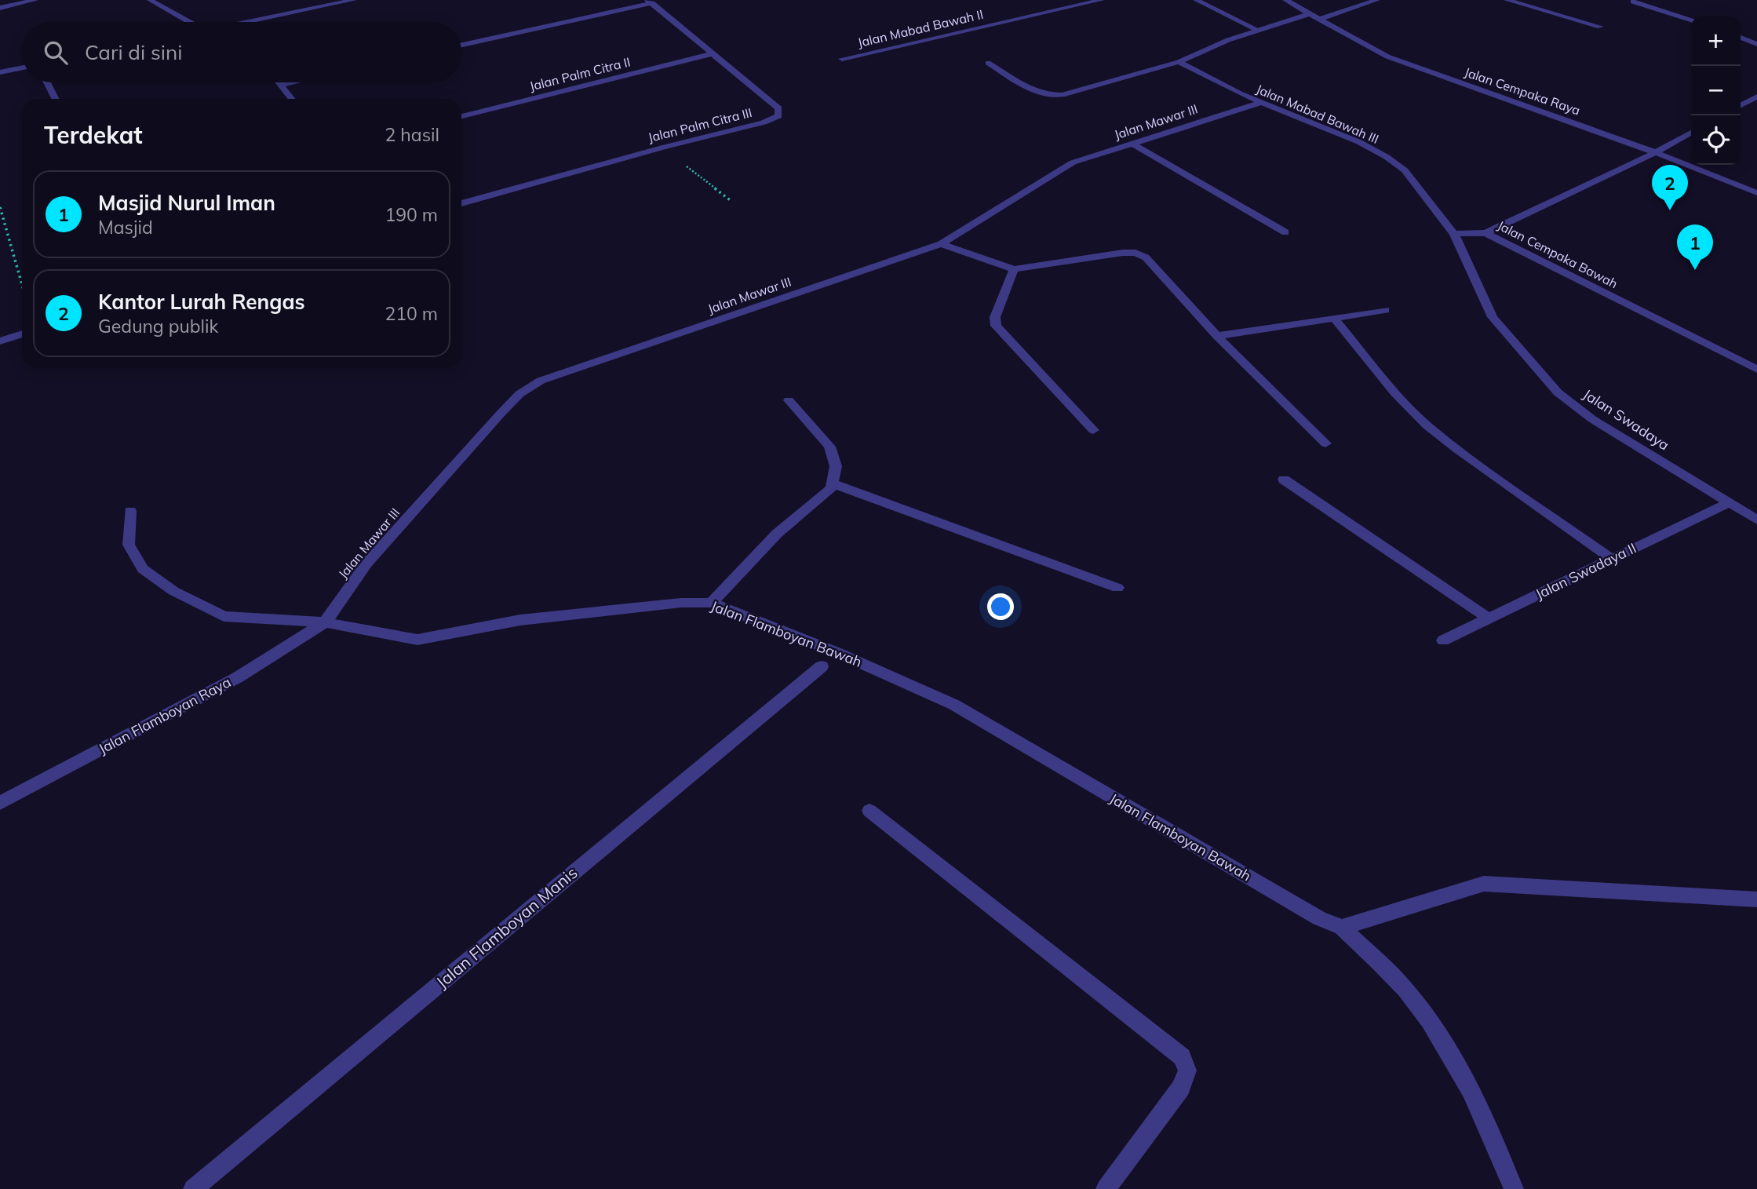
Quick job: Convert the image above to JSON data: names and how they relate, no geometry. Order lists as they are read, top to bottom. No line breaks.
{"streets":{"street":["Jalan Mabad Bawah II","Jalan Palm Citra II","Jalan Cempaka Raya","Jalan Mabad Bawah III","Jalan Mawar III","Jalan Palm Citra III","Jalan Cempaka Bawah","Jalan Swadaya","Jalan Swadaya II","Jalan Flamboyan Bawah","Jalan Flamboyan Raya","Jalan Flamboyan Manis"]},"crossings":[["Jalan Palm Citra II","Jalan Palm Citra III"],["Jalan Cempaka Raya","Jalan Cempaka Bawah"],["Jalan Mabad Bawah III","Jalan Mawar III"],["Jalan Mabad Bawah III","Jalan Swadaya"],["Jalan Mawar III","Jalan Flamboyan Bawah"],["Jalan Mawar III","Jalan Flamboyan Raya"],["Jalan Swadaya","Jalan Swadaya II"],["Jalan Flamboyan Bawah","Jalan Flamboyan Raya"]],"page":{"map_buttons":["+","−"],"search":"Cari di sini","heading":["Terdekat","2 hasil"],"pins":["2","1"],"list":[{"mark":"1","name":"Masjid Nurul Iman","note":"Masjid","value":"190 m"},{"mark":"2","name":"Kantor Lurah Rengas","note":"Gedung publik","value":"210 m"}]}}
